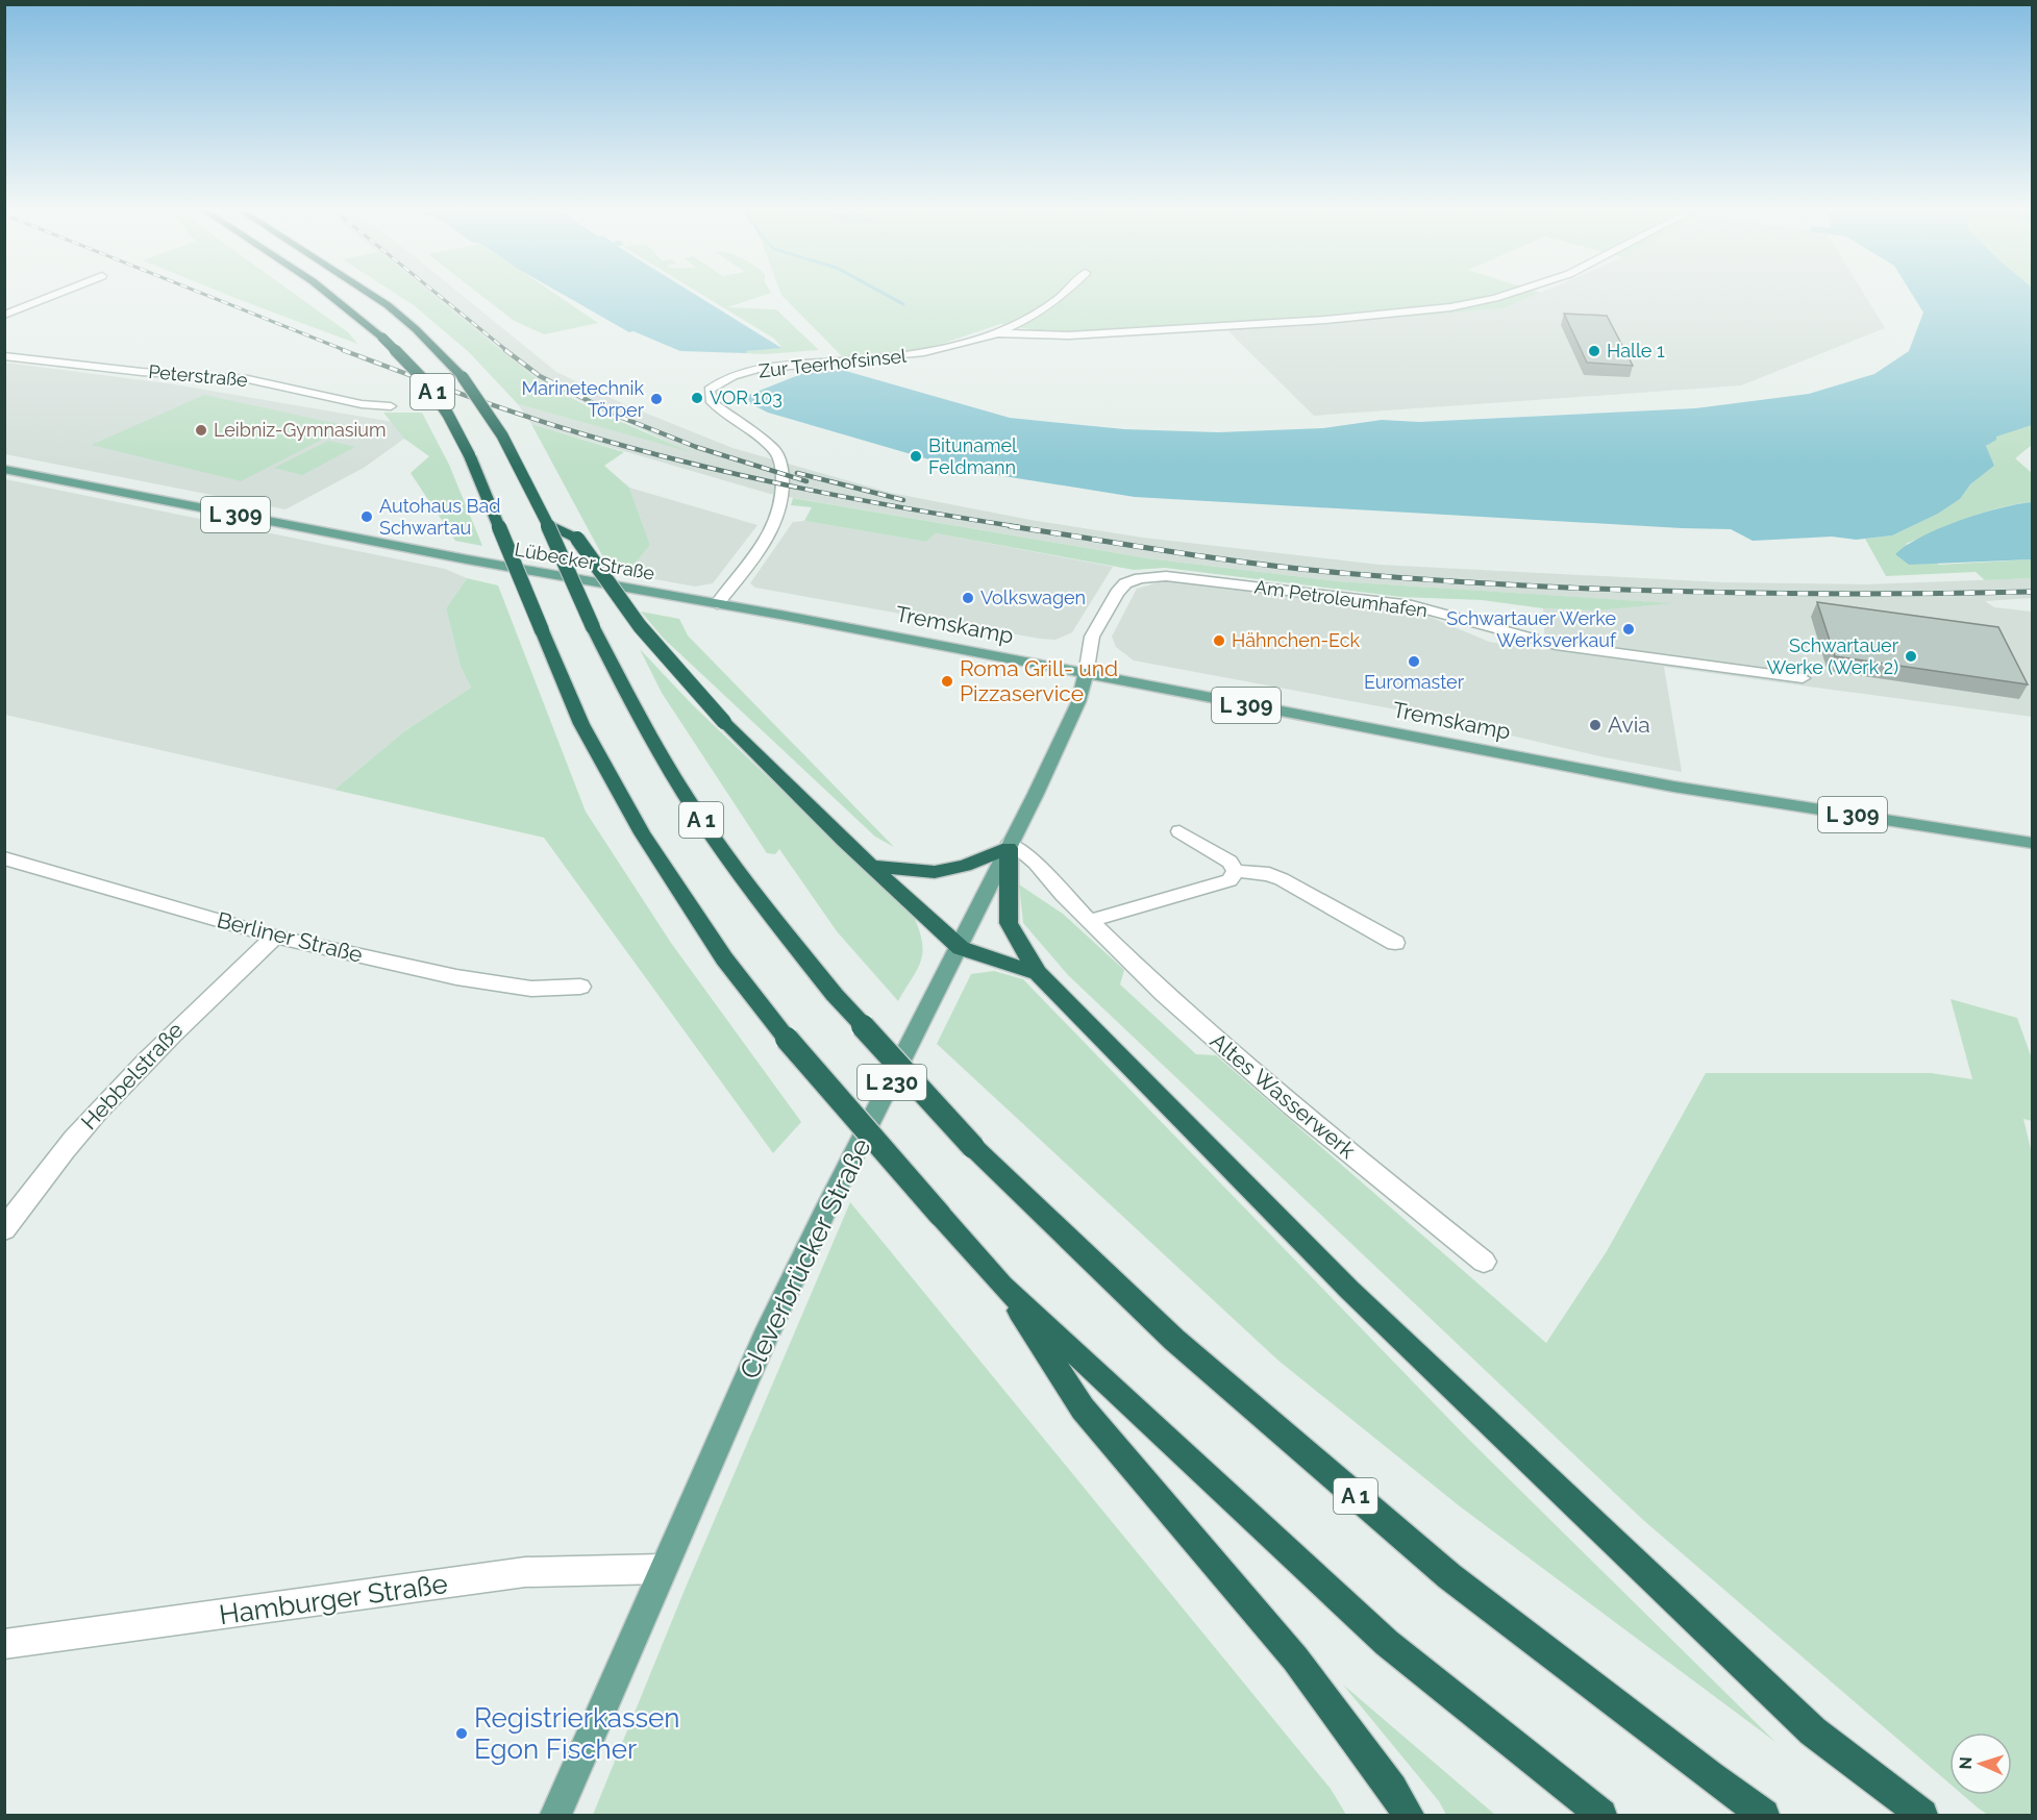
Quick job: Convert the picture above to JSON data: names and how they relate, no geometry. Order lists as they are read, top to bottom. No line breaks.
{"streets":{"highway":["A 1"],"main road":["L 309","Lübecker Straße","Tremskamp","L 230","Cleverbrücker Straße"],"street":["Zur Teerhofsinsel","Peterstraße","Am Petroleumhafen","Berliner Straße","Hebbelstraße","Altes Wasserwerk","Hamburger Straße"]},"crossings":[["Zur Teerhofsinsel","Lübecker Straße"],["Zur Teerhofsinsel","Tremskamp"],["Lübecker Straße","Tremskamp"],["Am Petroleumhafen","Tremskamp"],["Am Petroleumhafen","Cleverbrücker Straße"],["Tremskamp","Cleverbrücker Straße"],["Berliner Straße","Hebbelstraße"],["Altes Wasserwerk","Cleverbrücker Straße"],["Cleverbrücker Straße","Hamburger Straße"]],"places":["Halle 1","VOR 103","Marinetechnik Törper","Leibniz-Gymnasium","Bitunamel Feldmann","Autohaus Bad Schwartau","Volkswagen","Schwartauer Werke Werksverkauf","Hähnchen-Eck","Schwartauer Werke (Werk 2)","Euromaster","Roma Grill- und Pizzaservice","Avia","Registrierkassen Egon Fischer"],"north":"left"}
